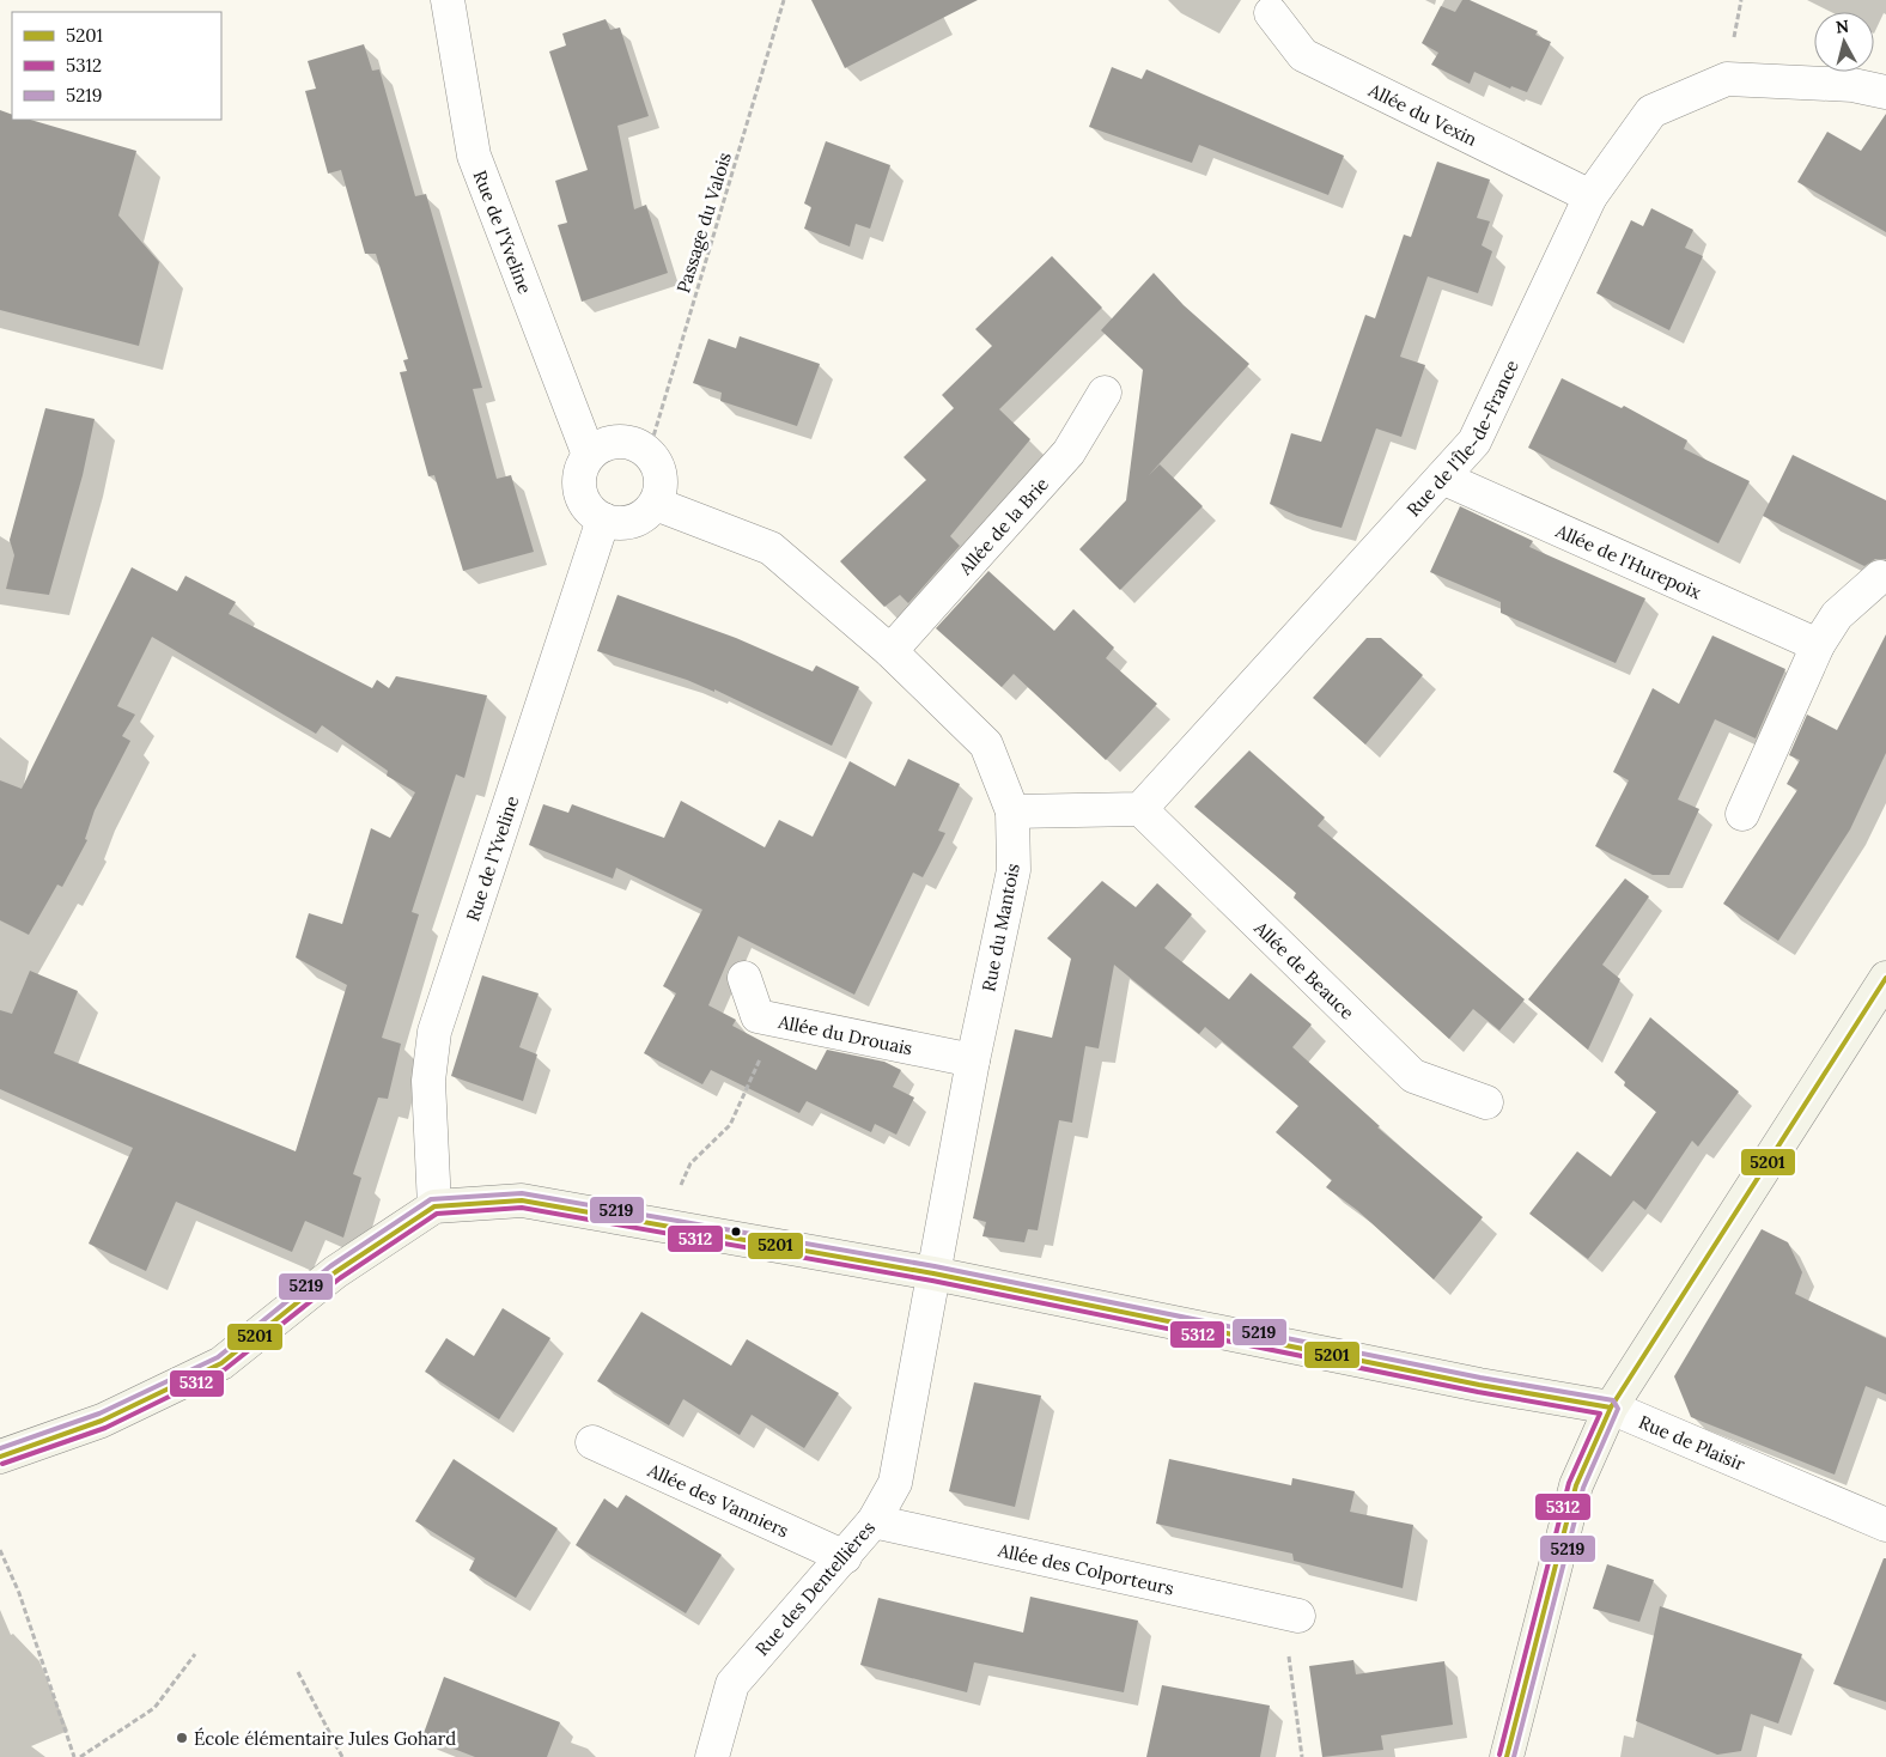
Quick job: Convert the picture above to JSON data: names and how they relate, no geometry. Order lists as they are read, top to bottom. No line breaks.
{"streets":{"street":["Allée du Vexin","Rue de l'Yveline","Rue de l'Île-de-France","Allée de la Brie","Allée de l'Hurepoix","Rue du Mantois","Allée de Beauce","Allée du Drouais","Rue de Plaisir","Allée des Vanniers","Allée des Colporteurs","Rue des Dentellières"],"path":["Passage du Valois"]},"crossings":[["Allée du Vexin","Rue de l'Île-de-France"],["Passage du Valois","Rue de l'Yveline"],["Passage du Valois","Rue du Mantois"],["Rue de l'Yveline","Rue du Mantois"],["Rue de l'Yveline","Rue de Plaisir"],["Rue de l'Île-de-France","Allée de l'Hurepoix"],["Rue de l'Île-de-France","Allée de Beauce"],["Allée de la Brie","Rue du Mantois"],["Rue du Mantois","Allée du Drouais"],["Rue du Mantois","Rue de Plaisir"],["Rue du Mantois","Rue des Dentellières"],["Rue de Plaisir","Rue des Dentellières"],["Allée des Vanniers","Rue des Dentellières"],["Allée des Colporteurs","Rue des Dentellières"]],"places":["École élémentaire Jules Gohard"],"lines":["transit line 5201","transit line 5219","transit line 5312"],"legend":["5201","5312","5219"],"north":"top"}
